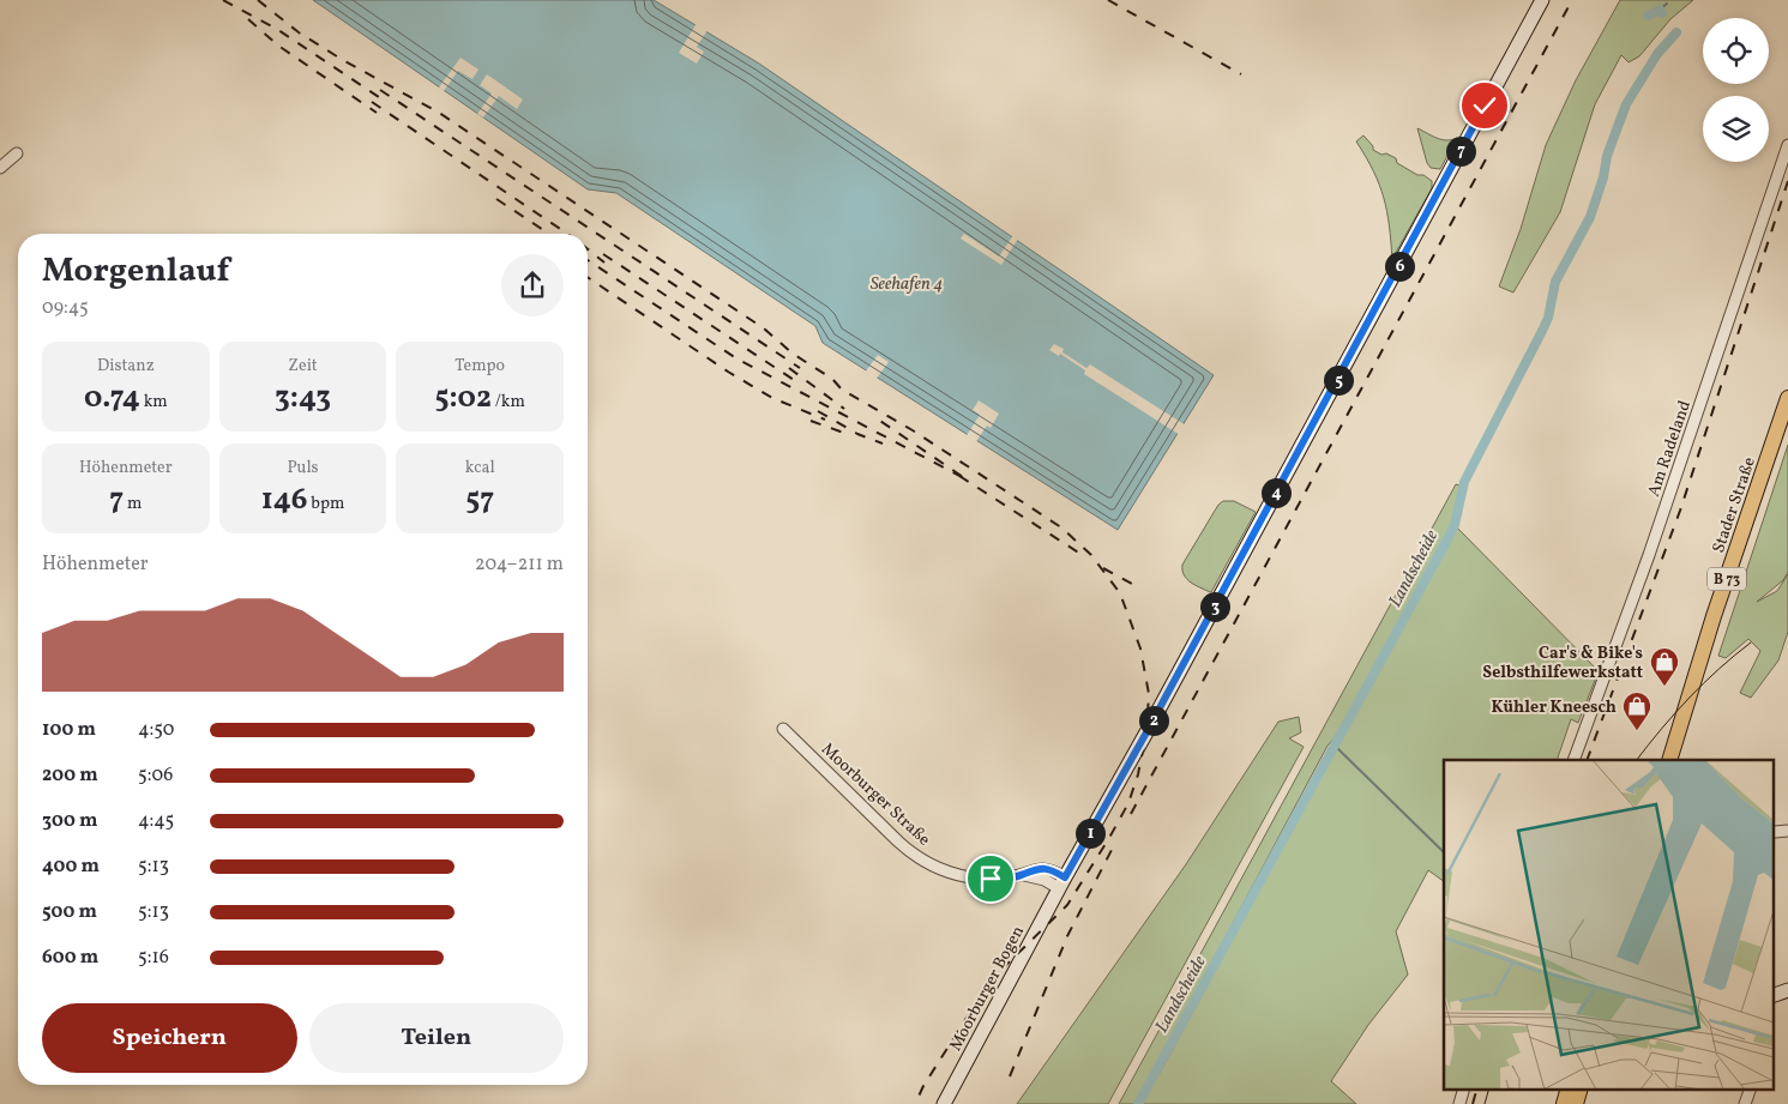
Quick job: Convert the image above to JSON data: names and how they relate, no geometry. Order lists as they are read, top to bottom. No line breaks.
{"streets":{"main road":["Stader Straße","B 73","Moorburger Bogen"],"street":["Am Radeland","Moorburger Straße"]},"crossings":[["Moorburger Straße","Moorburger Bogen"]],"water":["Seehafen 4","Landscheide"],"places":{"shop":["Car's & Bike's Selbsthilfewerkstatt","Kühler Kneesch"]},"page":{"pins":["7","6","5","4","3","2","1"],"heading":["Morgenlauf","09:45"],"stats":[["Distanz","0.74 km"],["Zeit","3:43"],["Tempo","5:02 /km"],["Höhenmeter","7 m"],["Puls","146 bpm"],["kcal","57"]],"chart":["Höhenmeter","204–211 m"],"list":[{"name":"100 m","note":"4:50"},{"name":"200 m","note":"5:06"},{"name":"300 m","note":"4:45"},{"name":"400 m","note":"5:13"},{"name":"500 m","note":"5:13"},{"name":"600 m","note":"5:16"}],"buttons":["Speichern","Teilen"]}}
